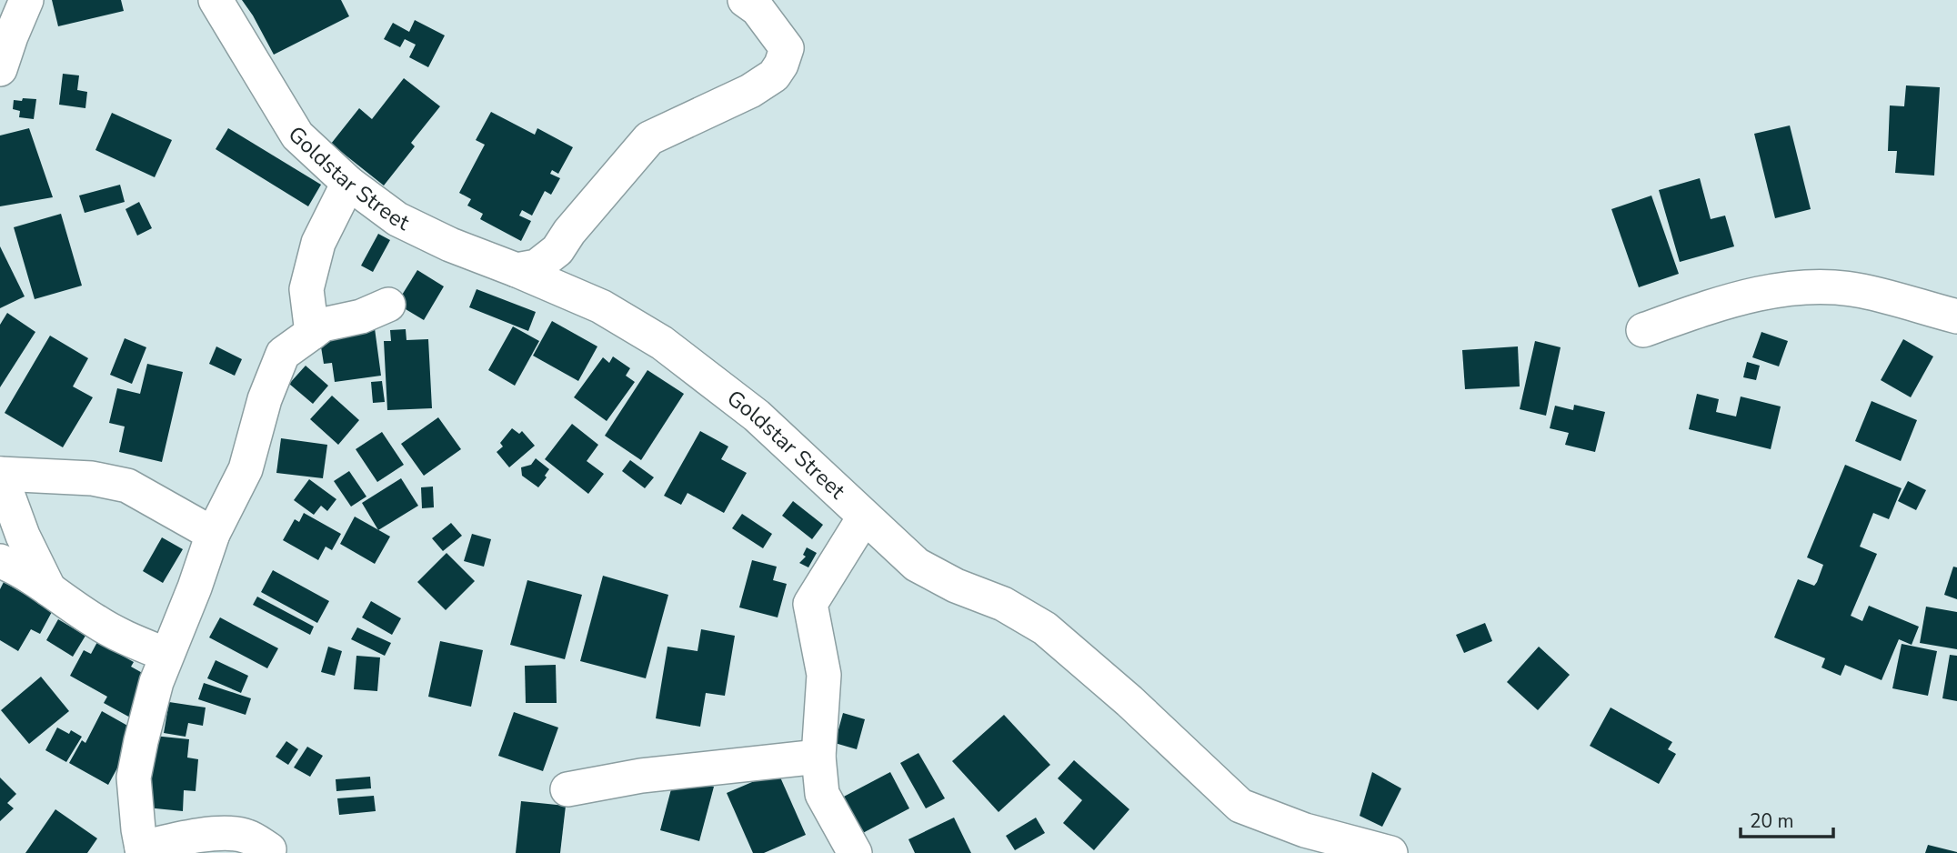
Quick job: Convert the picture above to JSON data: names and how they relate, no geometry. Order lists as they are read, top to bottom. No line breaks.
{"streets":{"street":["Goldstar Street"]},"scale_bar":"20 m"}
